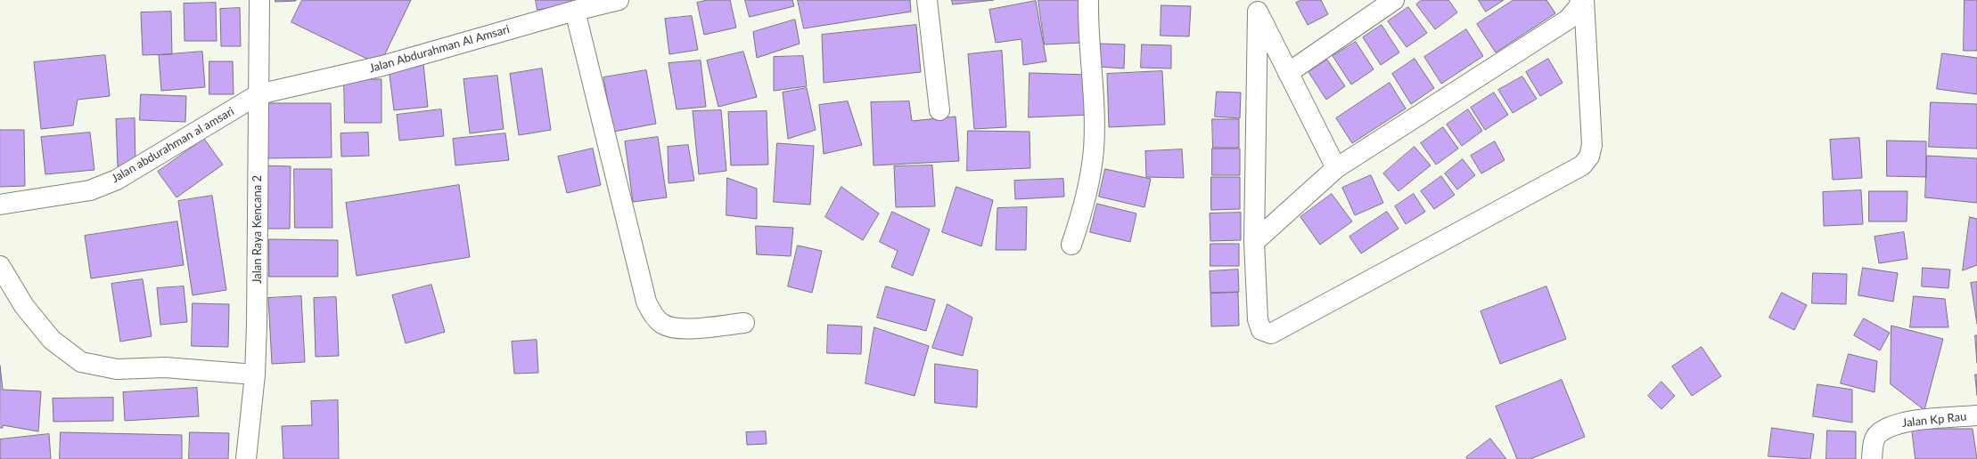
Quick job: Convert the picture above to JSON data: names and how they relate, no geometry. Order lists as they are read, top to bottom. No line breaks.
{"streets":{"street":["Jalan Abdurahman Al Amsari","Jalan abdurahman al amsari","Jalan Raya Kencana 2","Jalan Kp Rau"]},"crossings":[["Jalan Abdurahman Al Amsari","Jalan abdurahman al amsari"],["Jalan Abdurahman Al Amsari","Jalan Raya Kencana 2"],["Jalan abdurahman al amsari","Jalan Raya Kencana 2"]]}
